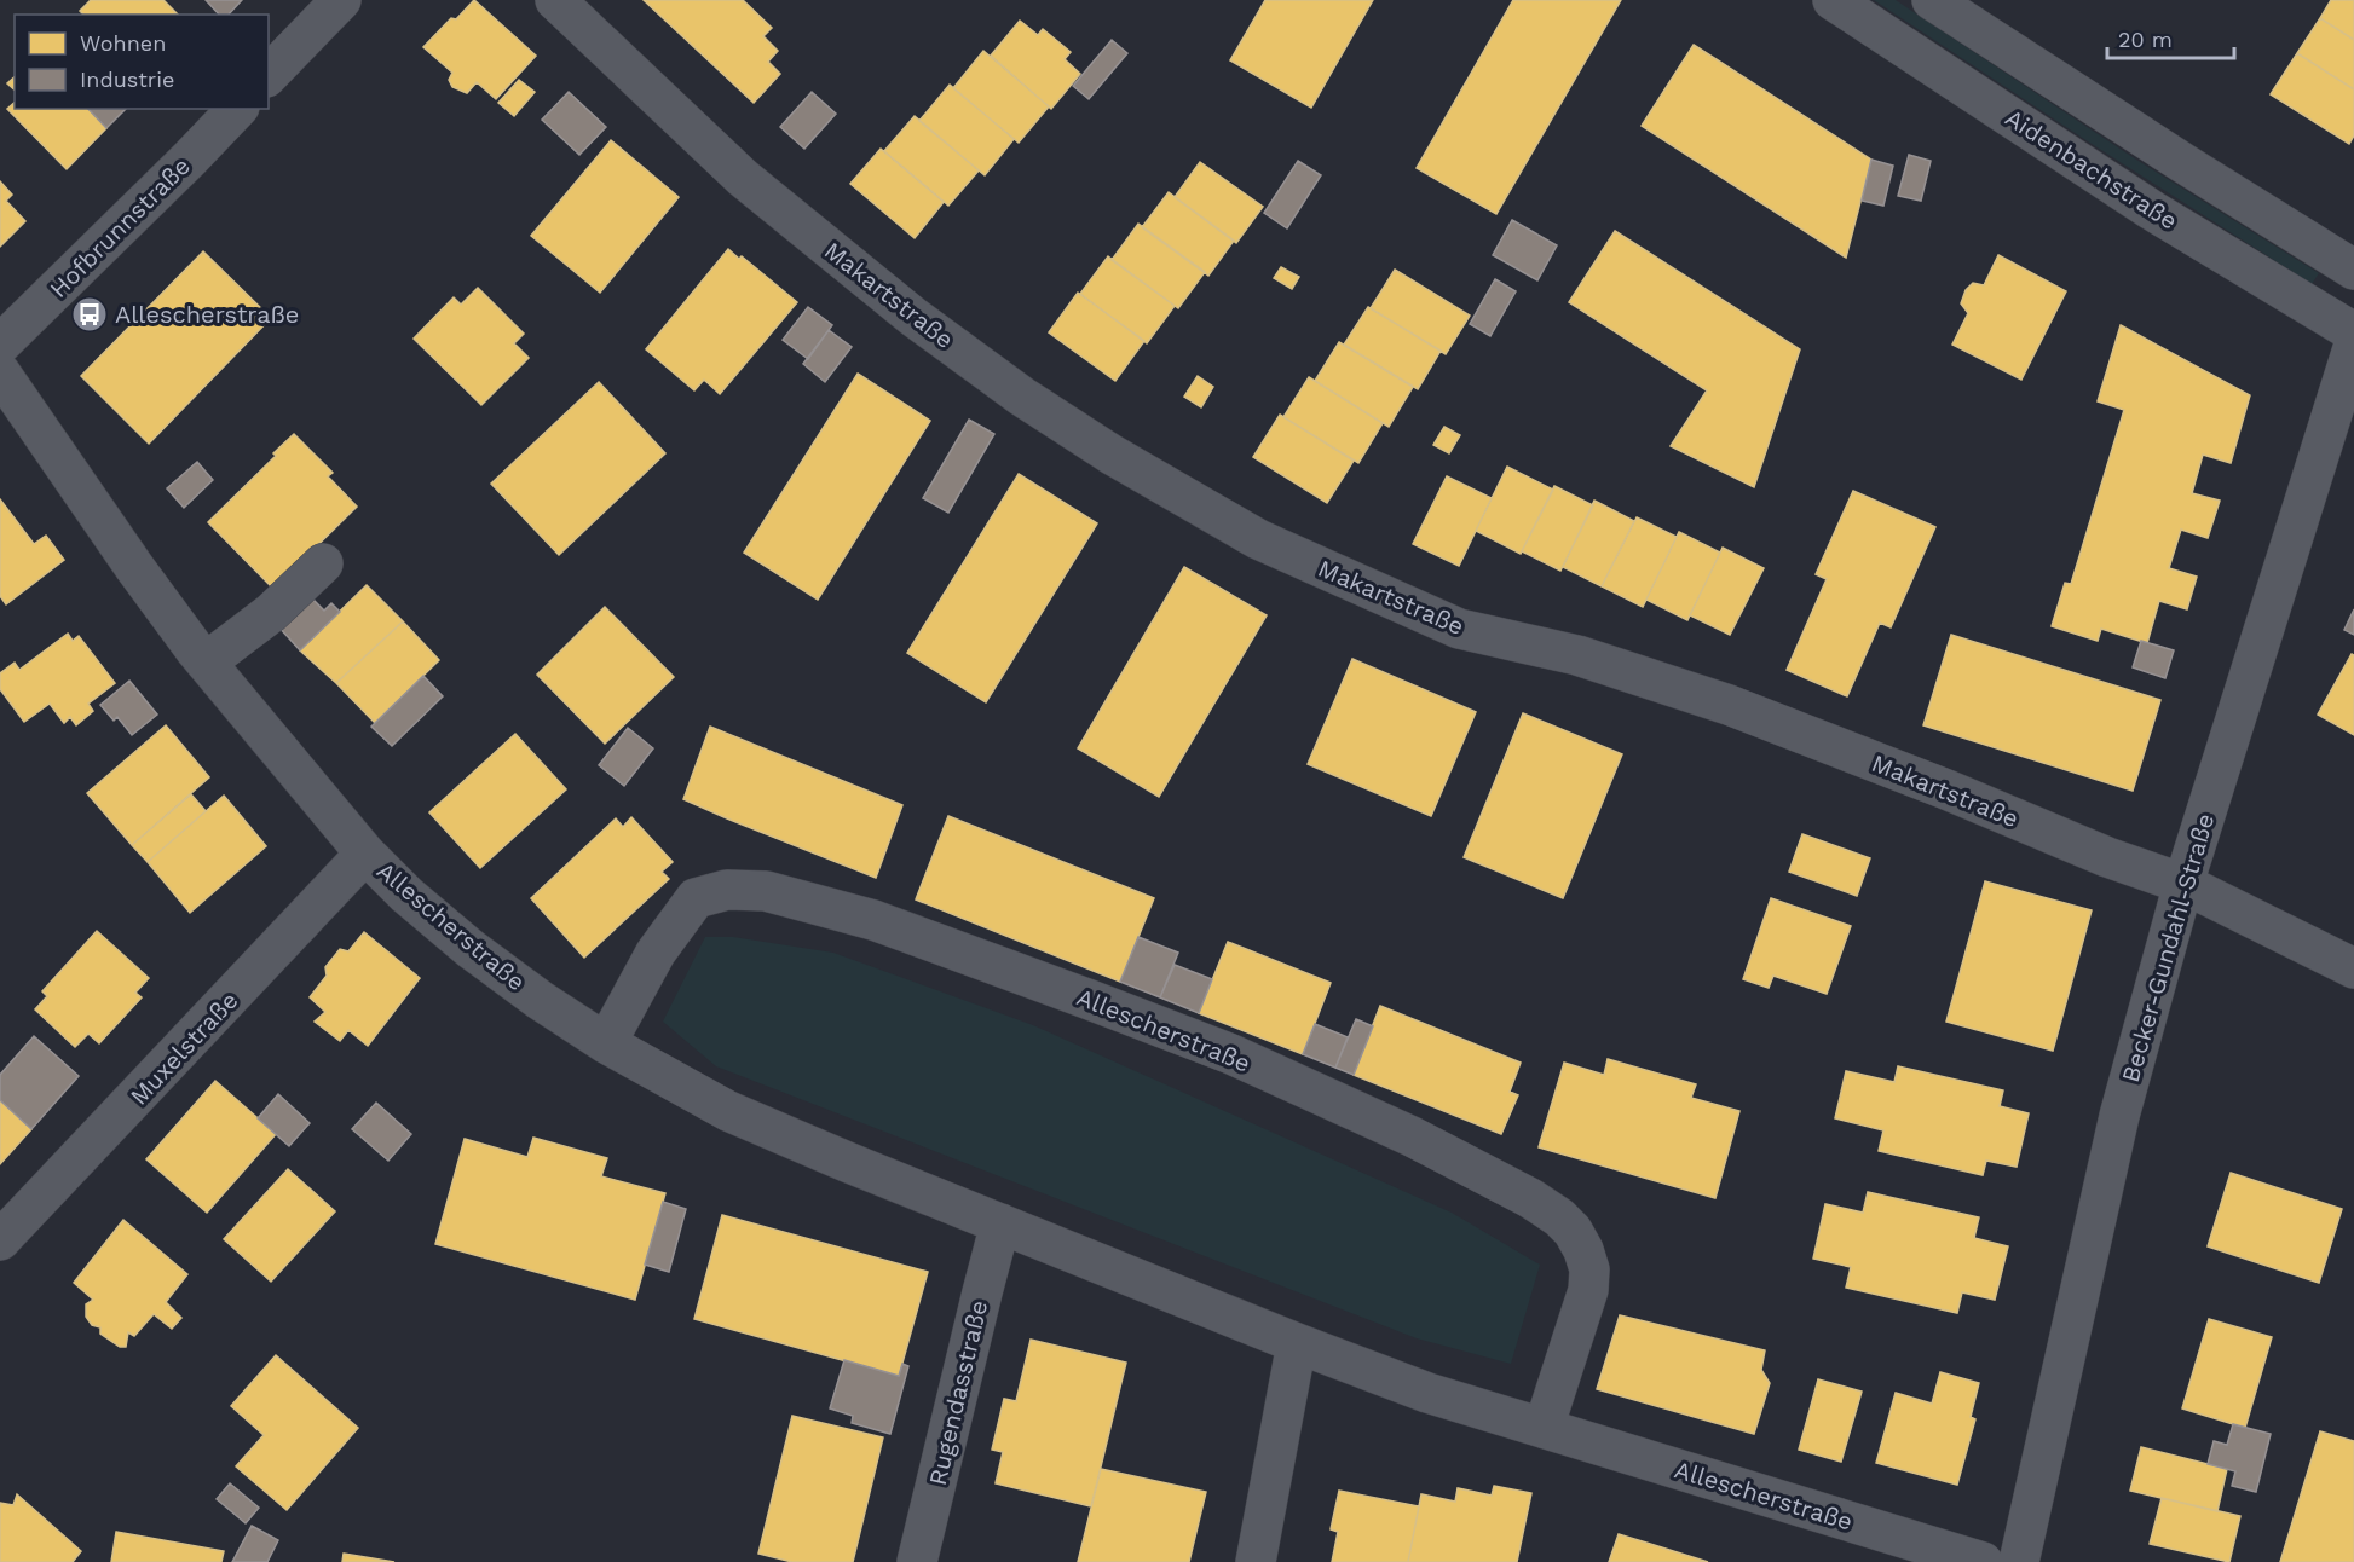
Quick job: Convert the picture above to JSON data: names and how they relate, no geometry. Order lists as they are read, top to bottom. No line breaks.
{"streets":{"street":["Aidenbachstraße","Hofbrunnstraße","Makartstraße","Allescherstraße","Becker-Gundahl-Straße","Muxelstraße","Rugendasstraße"]},"crossings":[["Makartstraße","Becker-Gundahl-Straße"],["Allescherstraße","Muxelstraße"],["Allescherstraße","Rugendasstraße"]],"places":{"bus stop":["Allescherstraße"]},"legend":["Wohnen","Industrie"],"scale_bar":"20 m"}
